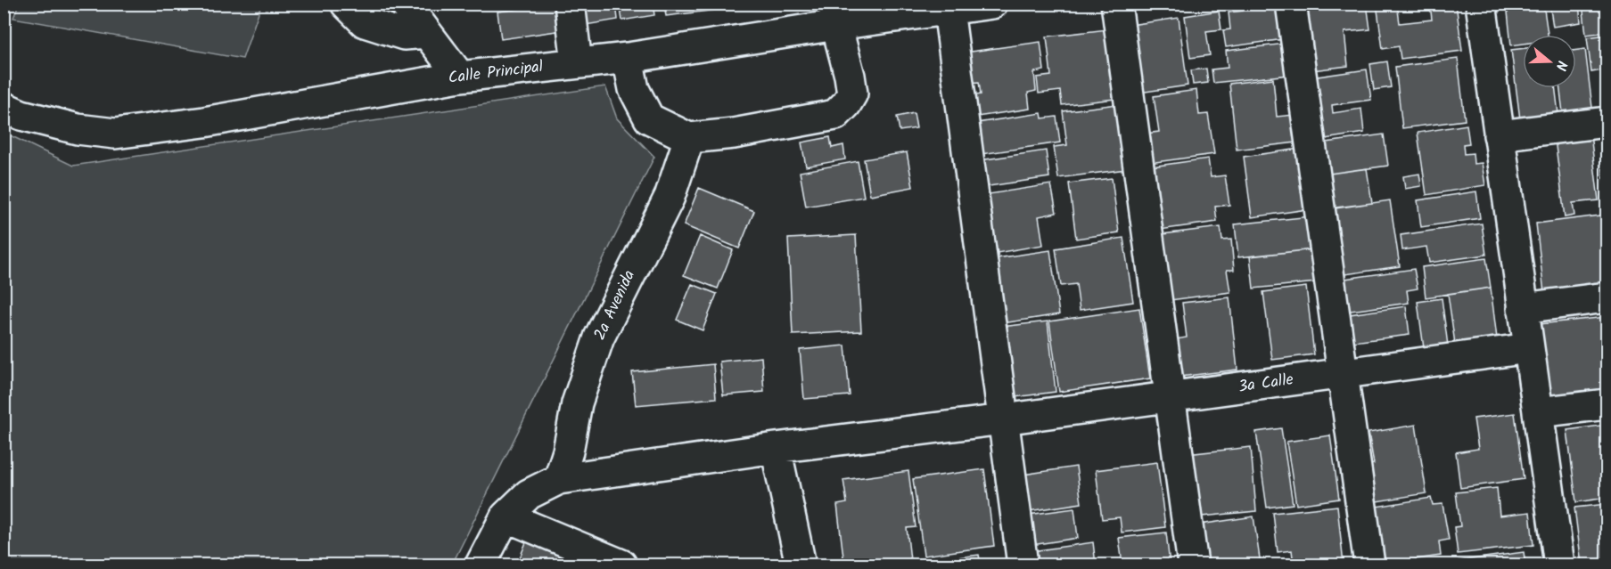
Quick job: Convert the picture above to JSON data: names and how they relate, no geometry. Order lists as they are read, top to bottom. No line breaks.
{"streets":{"street":["Calle Principal","2a Avenida","3a Calle"]},"crossings":[["2a Avenida","3a Calle"]],"north":"right"}
